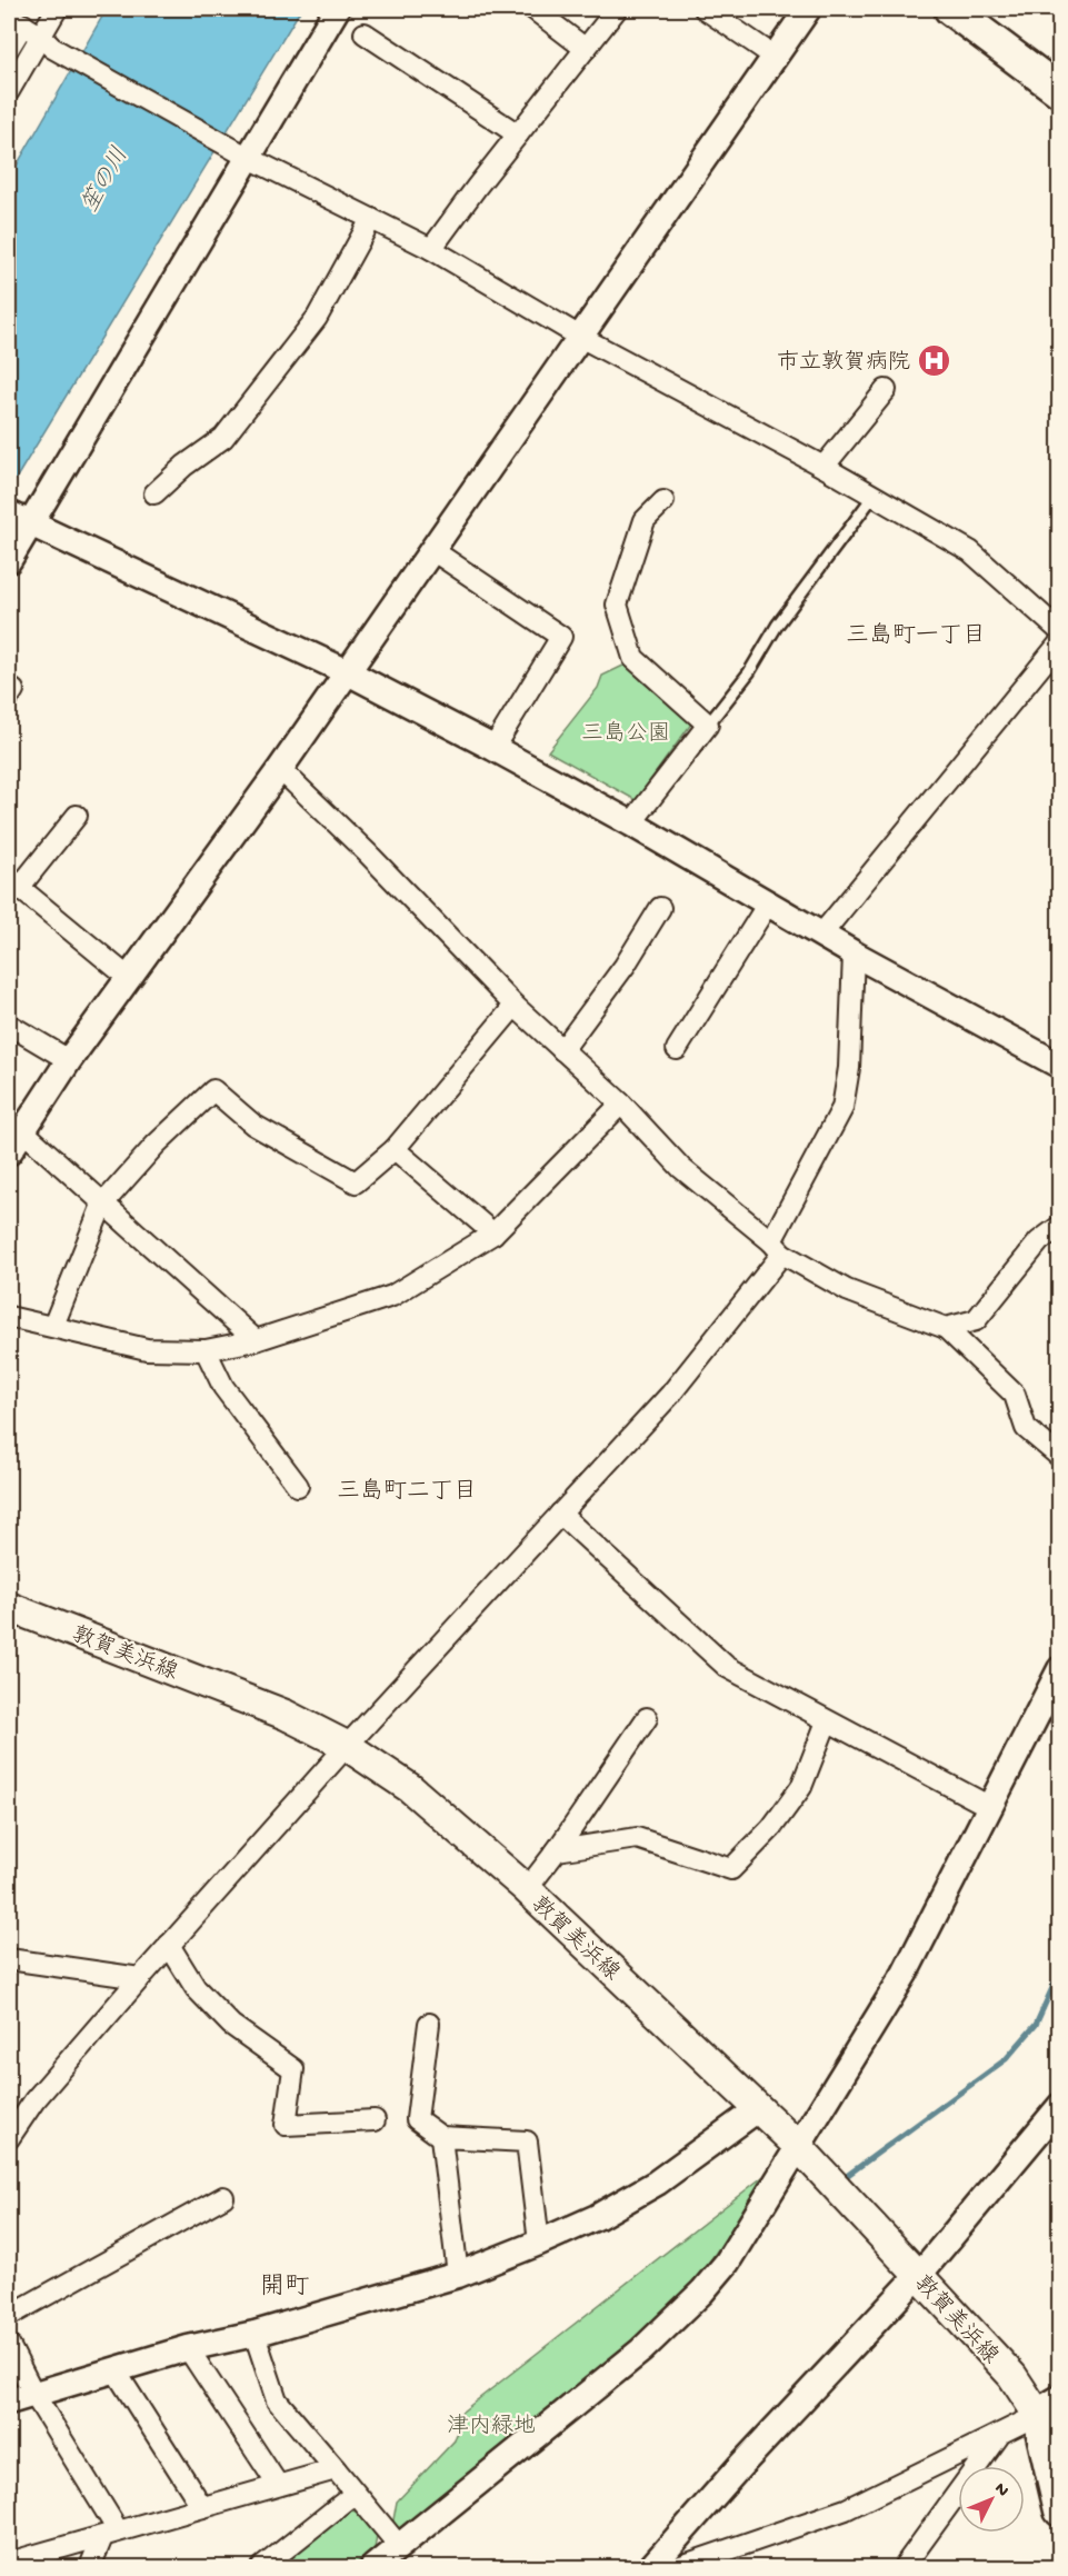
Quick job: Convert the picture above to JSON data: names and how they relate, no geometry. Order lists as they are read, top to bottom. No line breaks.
{"streets":{"main road":["敦賀美浜線"]},"districts":["三島町一丁目","三島町二丁目","開町"],"water":["笙の川"],"parks":["三島公園","津内緑地"],"places":{"hospital":["市立敦賀病院"]},"north":"top right"}
